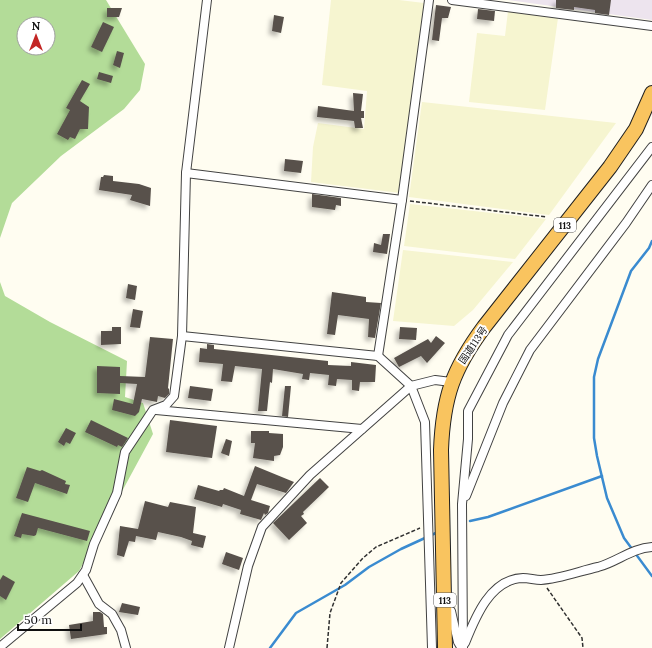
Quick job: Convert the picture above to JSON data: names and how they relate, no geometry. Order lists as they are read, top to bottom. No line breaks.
{"streets":{"highway":["113","国道113号"]},"scale_bar":"50 m","north":"top"}
